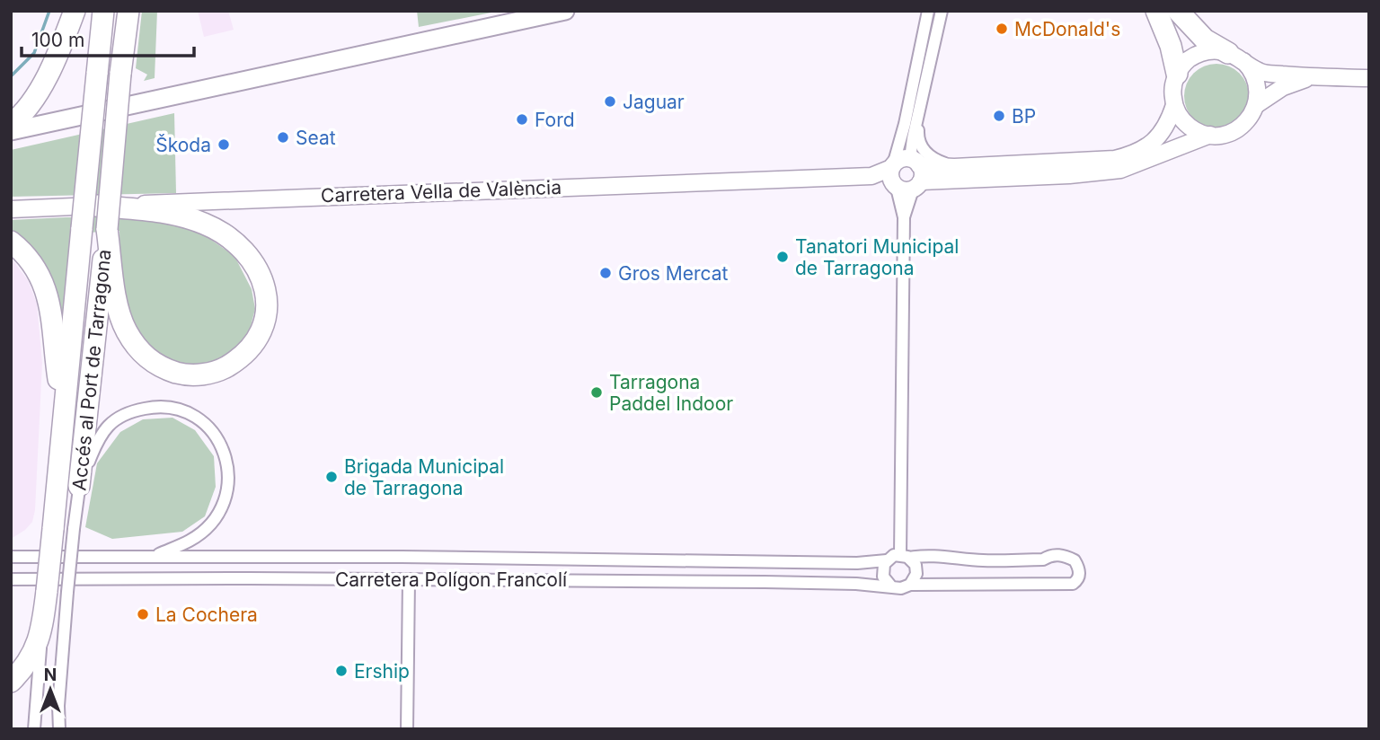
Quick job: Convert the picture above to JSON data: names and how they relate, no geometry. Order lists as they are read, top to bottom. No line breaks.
{"streets":{"highway":["Accés al Port de Tarragona"],"street":["Carretera Vella de València","Carretera Polígon Francolí"]},"places":["McDonald's","Jaguar","BP","Ford","Seat","Škoda","Tanatori Municipal de Tarragona","Gros Mercat","Tarragona Paddel Indoor","Brigada Municipal de Tarragona","La Cochera","Ership"],"scale_bar":"100 m","north":"top"}
